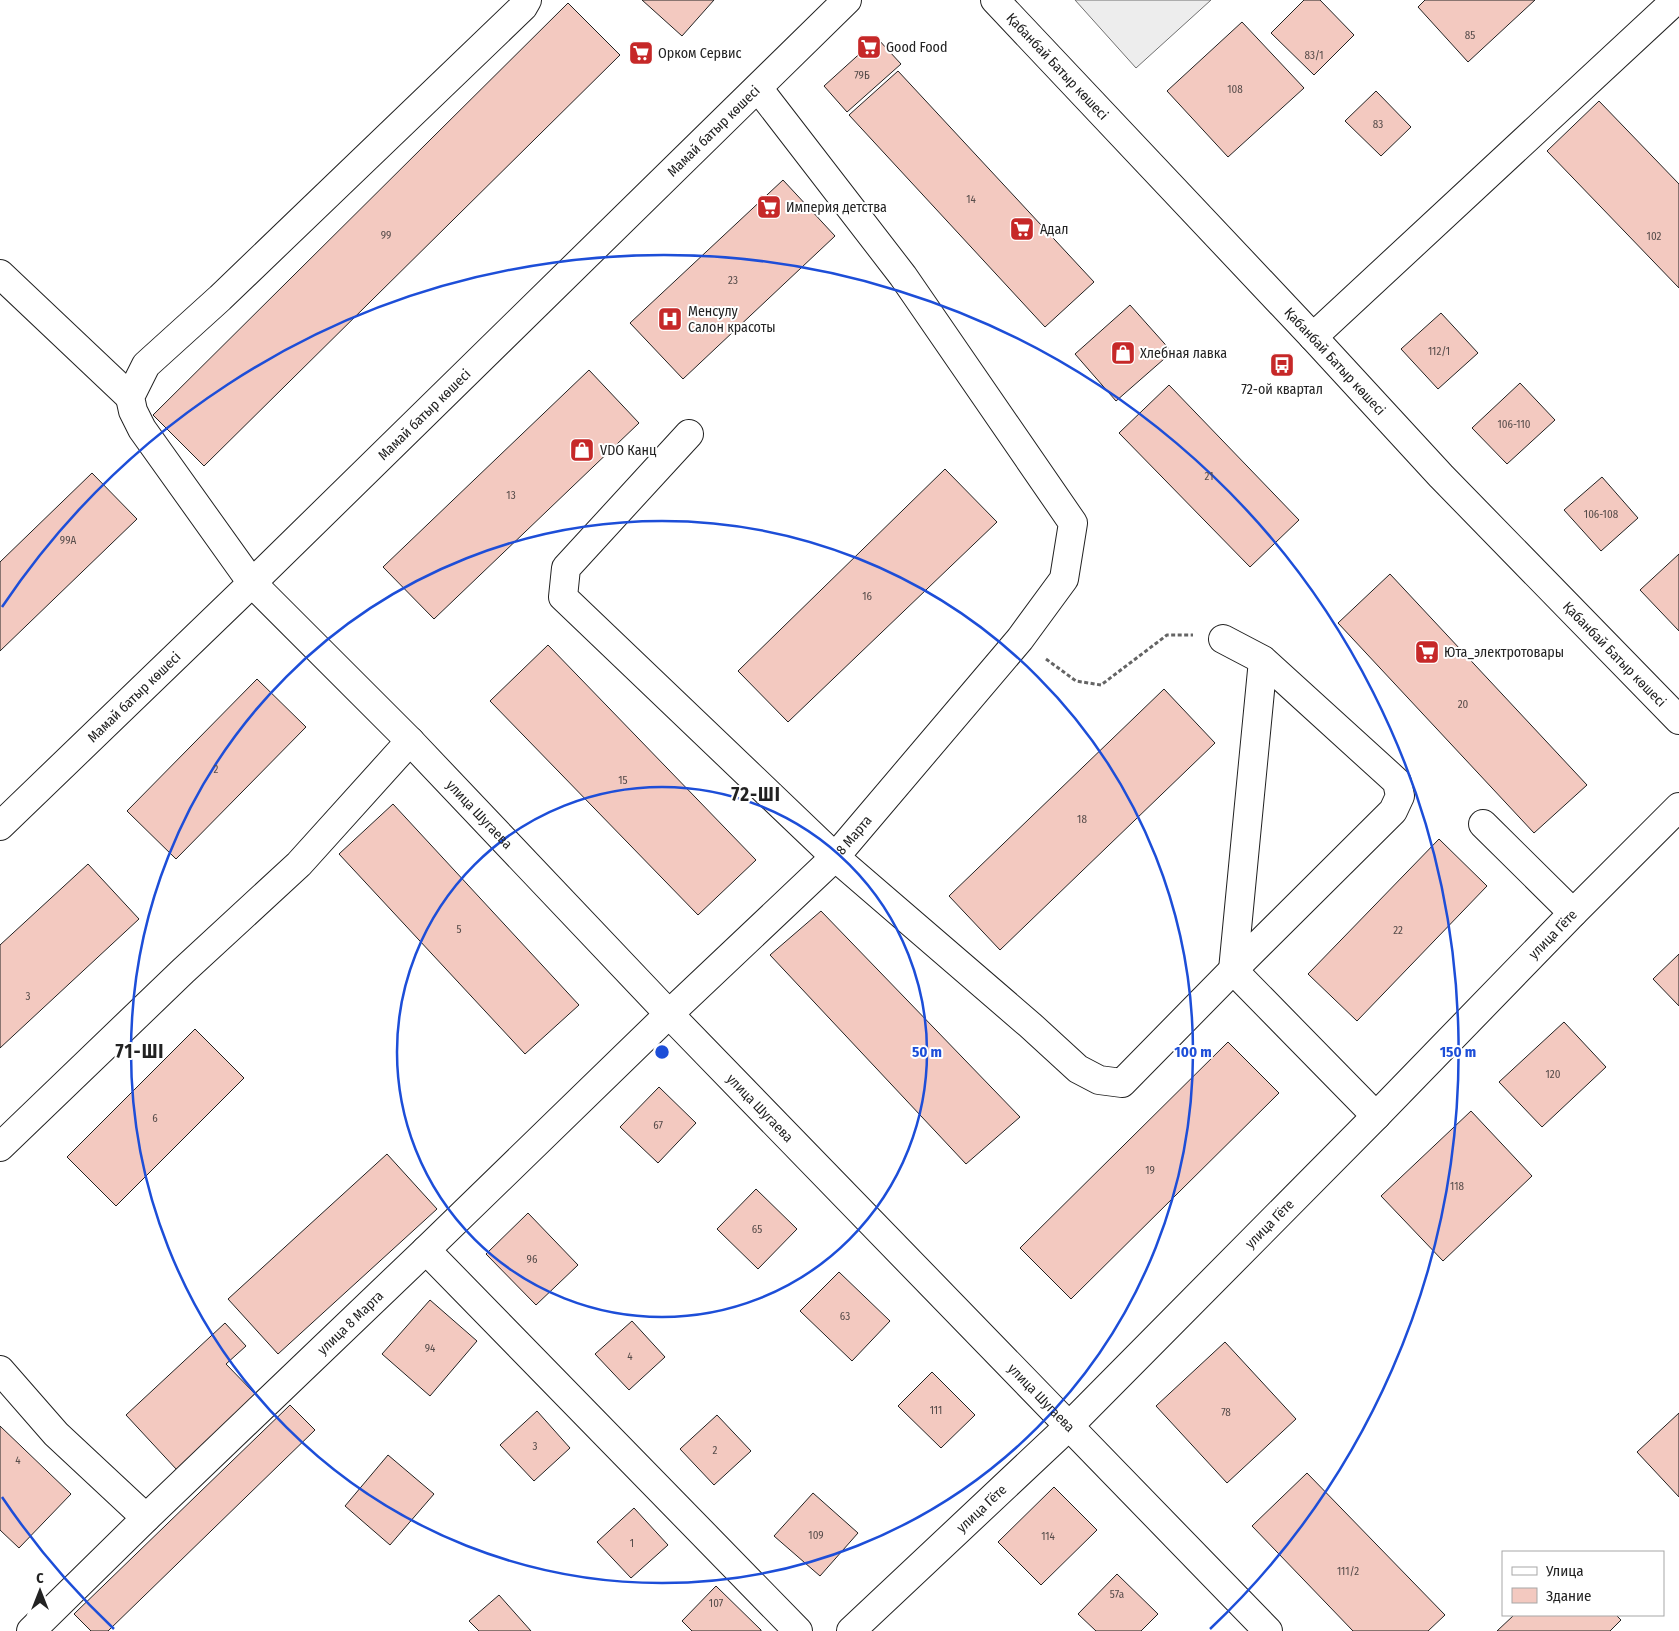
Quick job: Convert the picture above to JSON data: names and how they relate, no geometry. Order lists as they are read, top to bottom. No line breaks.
{"streets":{"street":["Қабанбай Батыр көшесі","Мамай батыр көшесі","улица Шугаева","8 Марта","улица Гёте","улица 8 Марта"]},"crossings":[["Мамай батыр көшесі","улица Шугаева"],["Мамай батыр көшесі","8 Марта"],["улица Шугаева","8 Марта"],["улица Шугаева","улица Гёте"],["улица Шугаева","улица 8 Марта"],["8 Марта","улица 8 Марта"]],"districts":["72-ШІ","71-ШІ"],"places":{"supermarket":["Good Food","Орком Сервис","Империя детства","Адал","Юта_электротовары"],"hospital":["Менсулу Салон красоты"],"shop":["Хлебная лавка","VDO Канц"],"bus stop":["72-ой квартал"]},"house_numbers":["85","83/1","79Б","108","83","14","99","102","23","112/1","106-110","21","13","106-108","99А","16","20","2","15","18","5","22","3","120","6","67","19","118","65","96","63","94","4","111","78","3","2","4","109","114","1","111/2","57а","107"],"legend":["Улица","Здание"],"north":"top","rings":["50 m","100 m","150 m"]}
